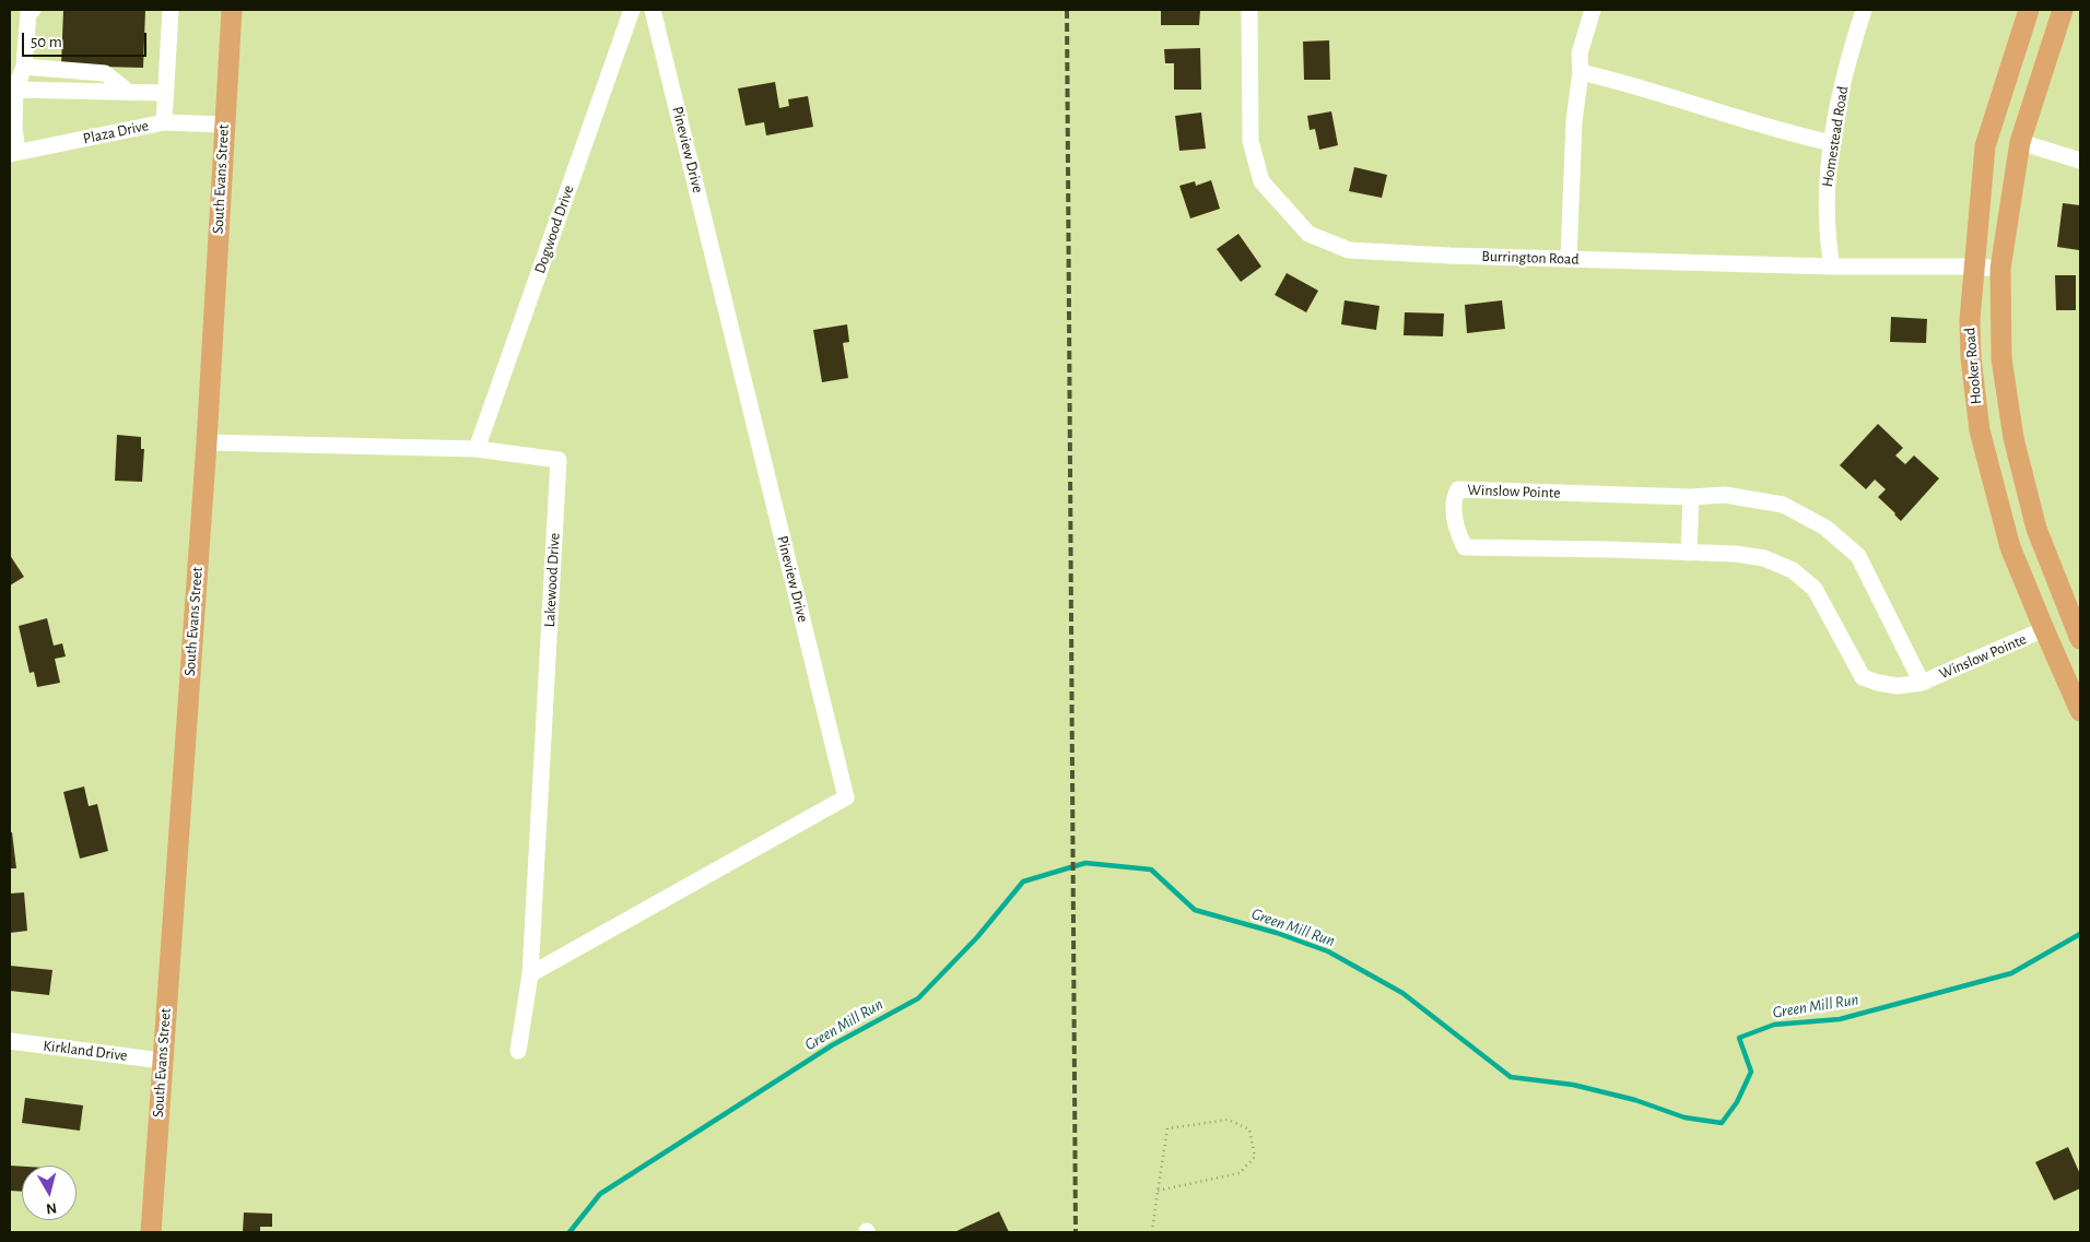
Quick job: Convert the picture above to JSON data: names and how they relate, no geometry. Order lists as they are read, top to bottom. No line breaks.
{"streets":{"main road":["South Evans Street","Hooker Road"],"street":["Plaza Drive","Homestead Road","Pineview Drive","Dogwood Drive","Burrington Road","Winslow Pointe","Lakewood Drive","Kirkland Drive"]},"crossings":[["Plaza Drive","South Evans Street"],["Homestead Road","Burrington Road"],["Pineview Drive","Lakewood Drive"],["South Evans Street","Lakewood Drive"],["South Evans Street","Kirkland Drive"],["Dogwood Drive","Lakewood Drive"],["Burrington Road","Hooker Road"],["Hooker Road","Winslow Pointe"]],"water":["Green Mill Run"],"scale_bar":"50 m","north":"bottom"}
